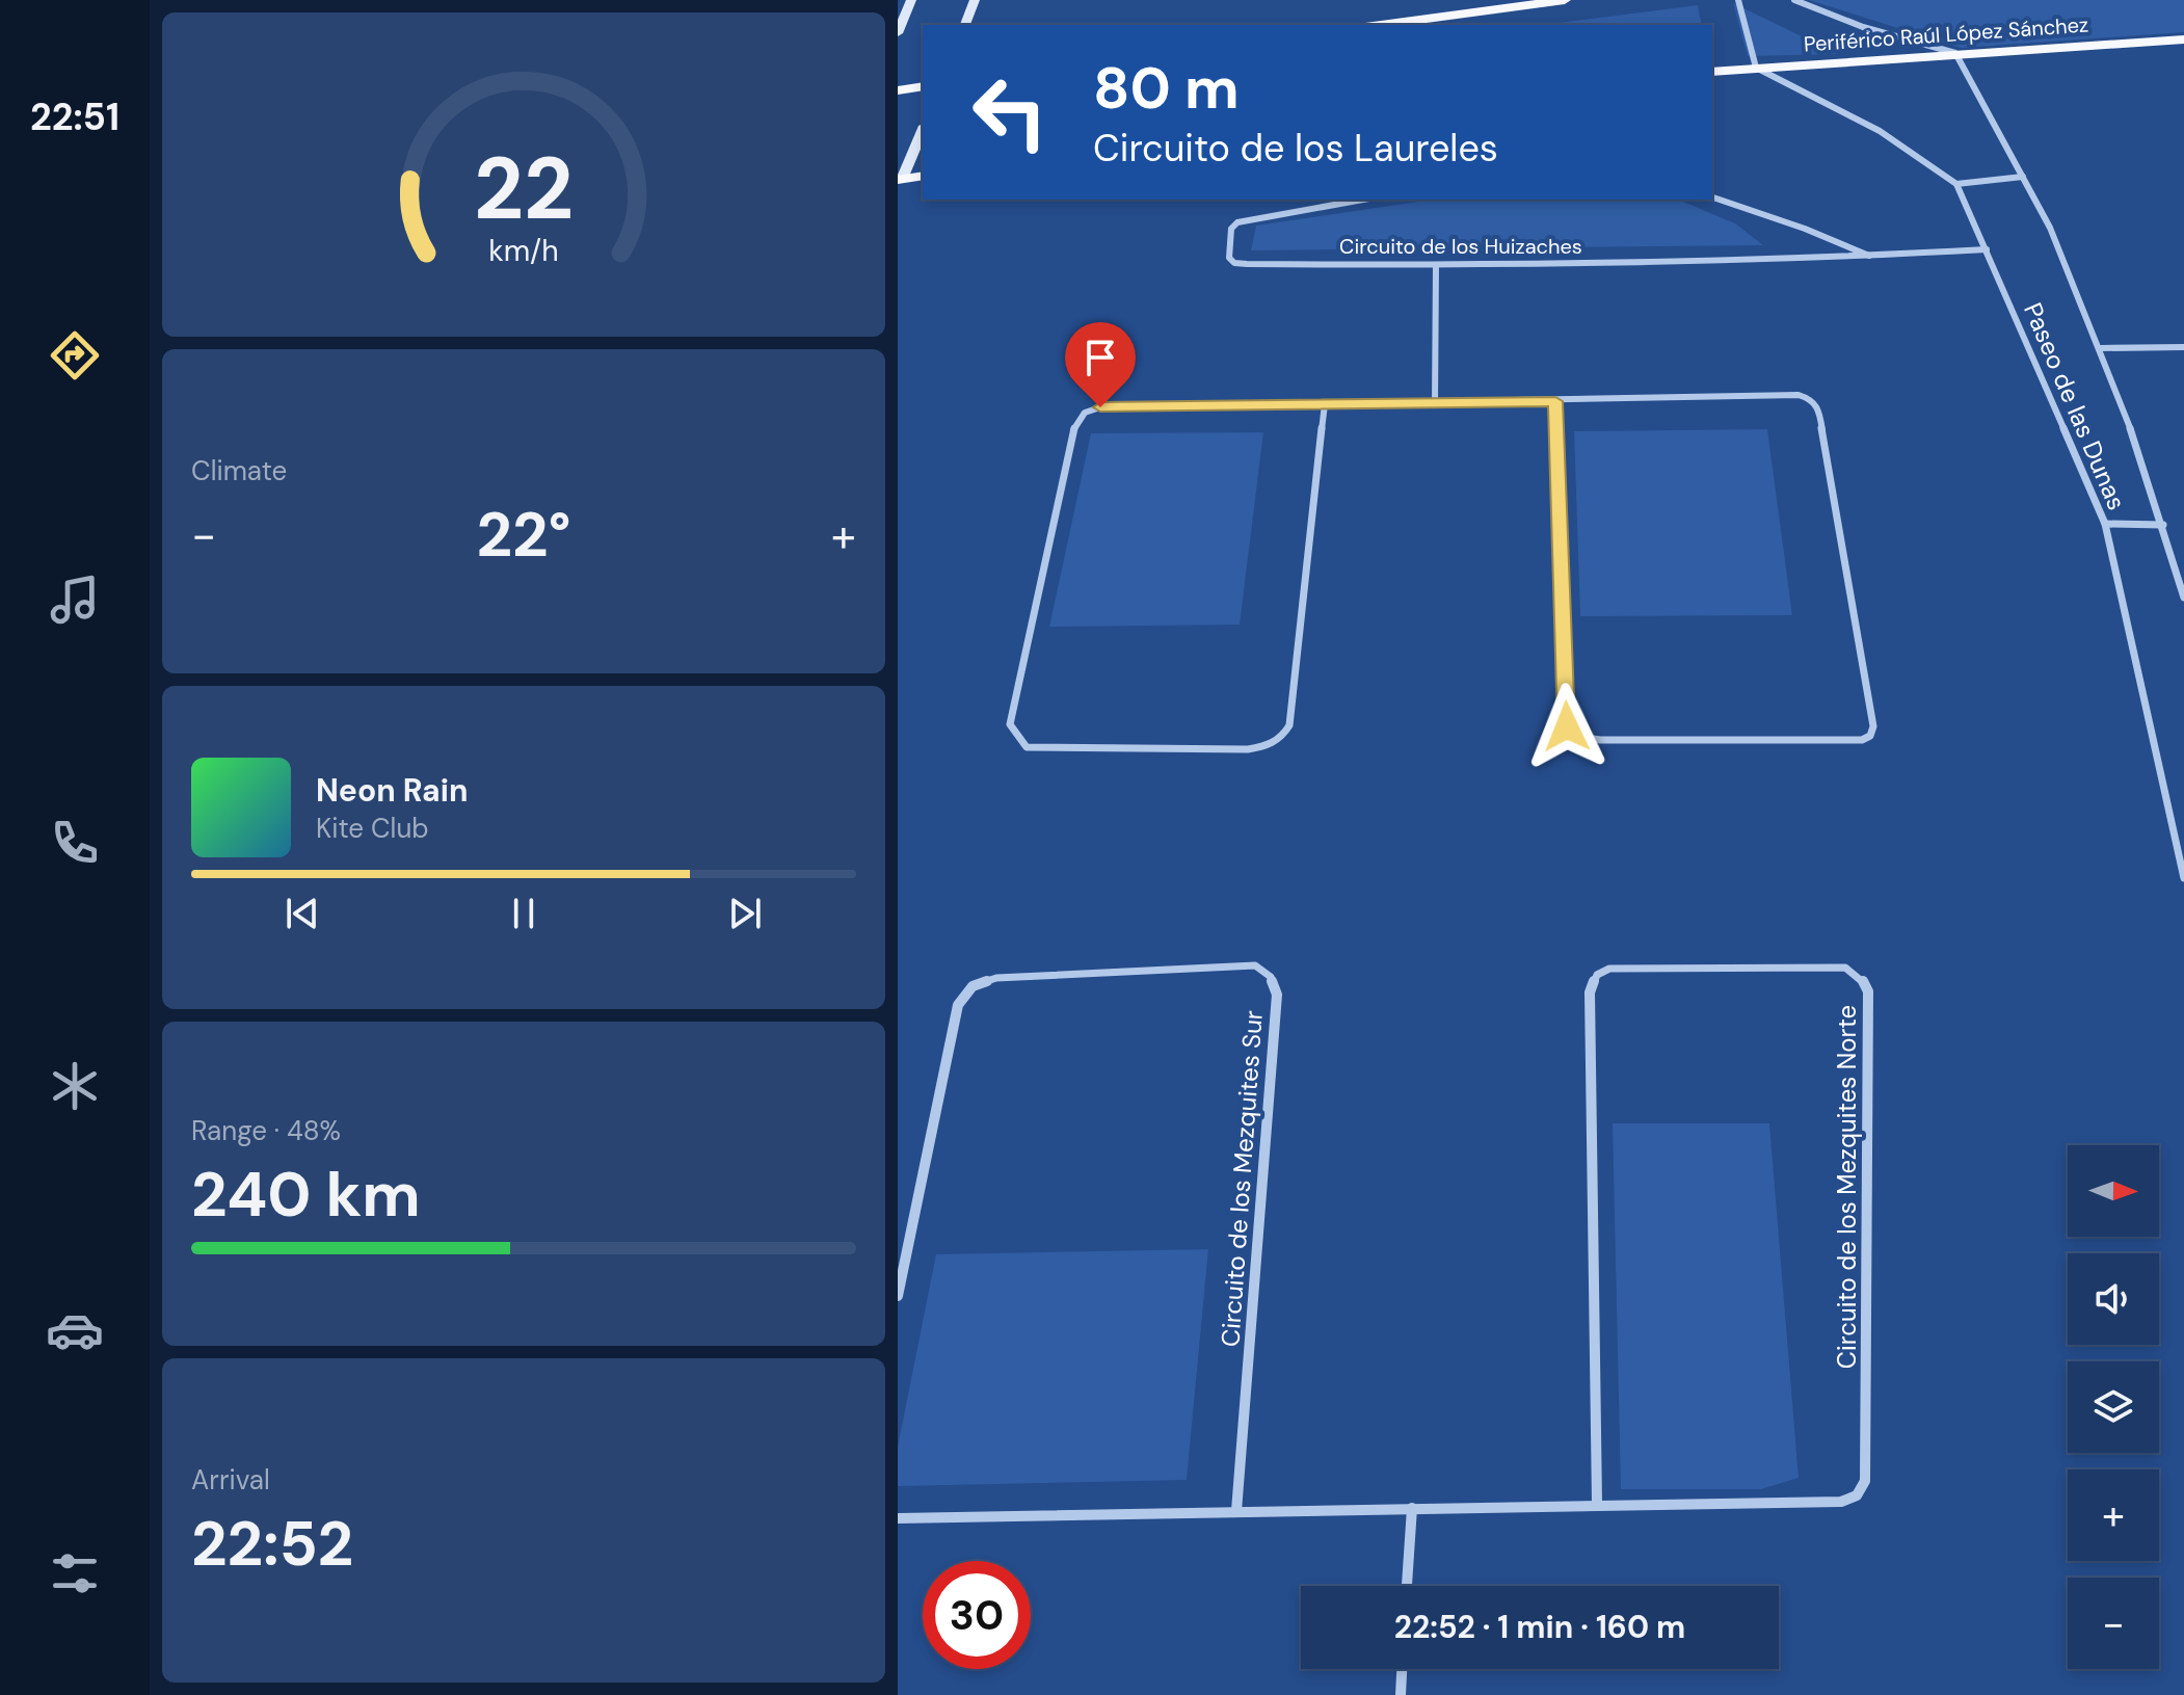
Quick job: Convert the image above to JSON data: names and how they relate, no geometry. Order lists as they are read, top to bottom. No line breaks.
{"streets":{"main road":["Periférico Raúl López Sánchez"],"street":["Circuito de los Huizaches","Paseo de las Dunas","Circuito de los Mezquites Sur","Circuito de los Mezquites Norte"]},"crossings":[["Periférico Raúl López Sánchez","Paseo de las Dunas"],["Circuito de los Huizaches","Paseo de las Dunas"]],"north":"right","page":{"tabs":"22:51","turn":["80 m","Circuito de los Laureles"],"tile":["Climate",["Range · 48%","240 km"],["Arrival","22:52"]],"heat":["−","22°","+"],"song":["Neon Rain","Kite Club"],"map_buttons":["+","−"],"limit":"30","trip":"22:52 · 1 min · 160 m","gauge":["22","km/h"]}}
